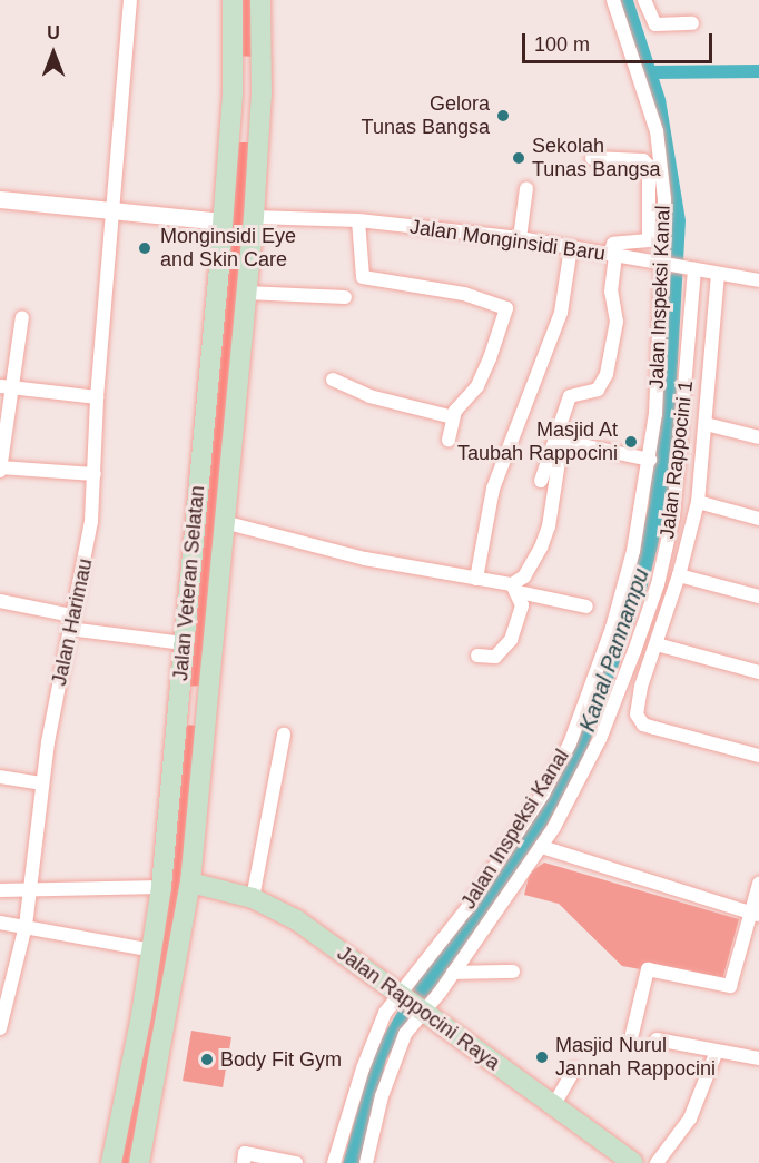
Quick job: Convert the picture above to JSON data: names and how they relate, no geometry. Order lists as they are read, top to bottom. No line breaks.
{"streets":{"main road":["Jalan Veteran Selatan","Jalan Rappocini Raya"],"street":["Jalan Monginsidi Baru","Jalan Inspeksi Kanal","Jalan Rappocini 1","Jalan Harimau"]},"crossings":[["Jalan Monginsidi Baru","Jalan Inspeksi Kanal"],["Jalan Monginsidi Baru","Jalan Rappocini 1"],["Jalan Monginsidi Baru","Jalan Veteran Selatan"],["Jalan Inspeksi Kanal","Jalan Rappocini Raya"],["Jalan Rappocini 1","Jalan Rappocini Raya"],["Jalan Veteran Selatan","Jalan Rappocini Raya"]],"water":["Kanal Pannampu"],"places":["Gelora Tunas Bangsa","Sekolah Tunas Bangsa","Monginsidi Eye and Skin Care","Masjid At Taubah Rappocini","Masjid Nurul Jannah Rappocini","Body Fit Gym"],"scale_bar":"100 m","north":"top"}
